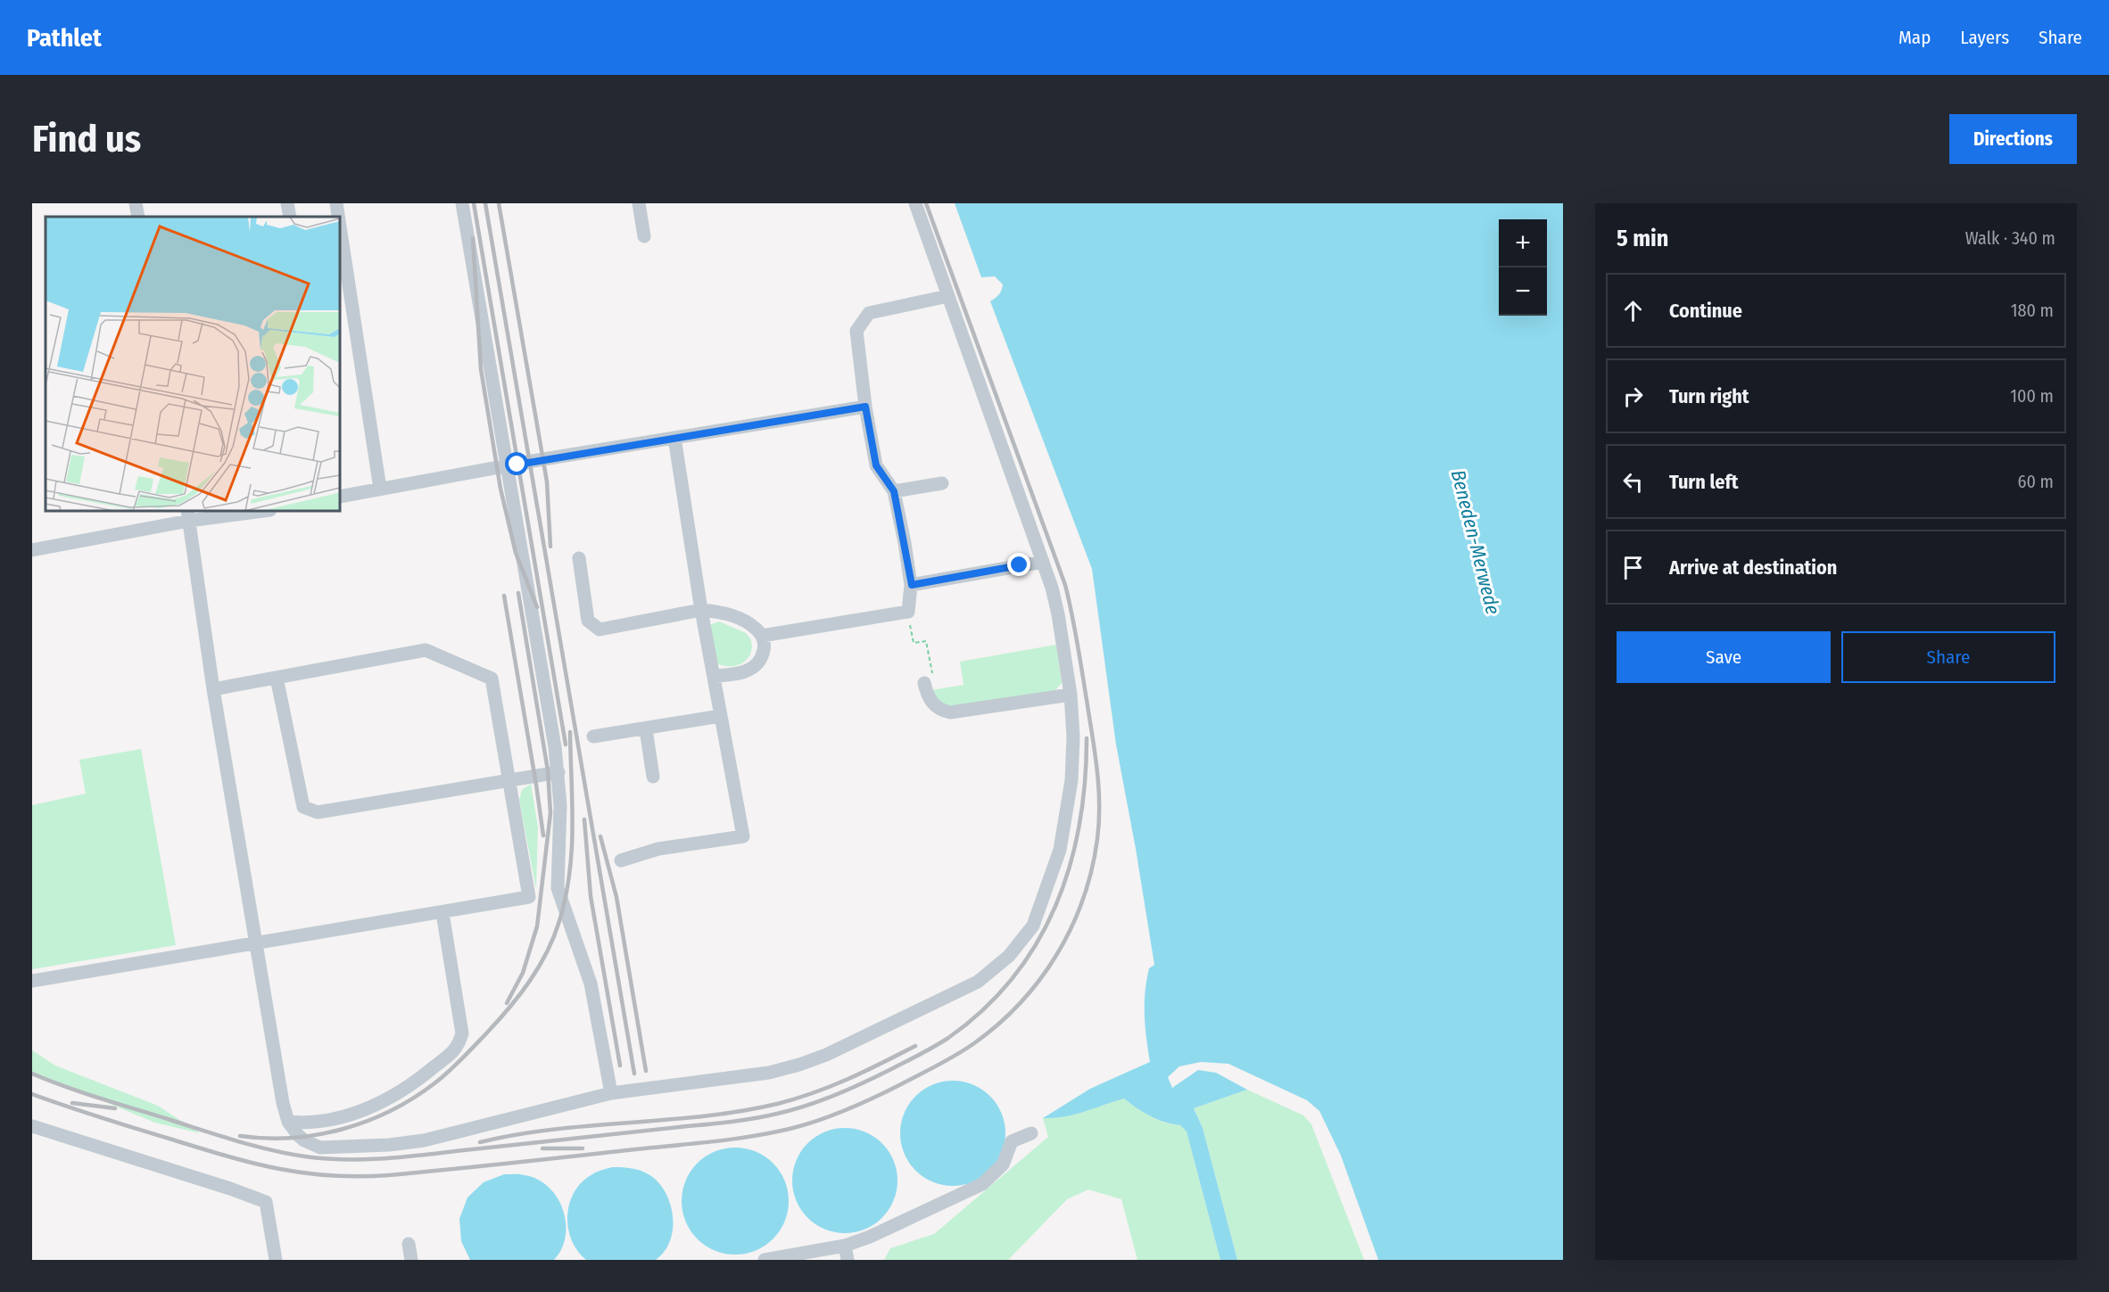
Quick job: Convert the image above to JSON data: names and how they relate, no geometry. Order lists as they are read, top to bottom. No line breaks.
{"water":["Beneden-Merwede"],"page":{"header":"Pathlet","nav":["Map","Layers","Share"],"buttons":["Directions",["Save","Share"]],"title":"Find us","heading":["5 min","Walk · 340 m"],"map_buttons":["+","−"],"list":[["Continue","180 m"],["Turn right","100 m"],["Turn left","60 m"],"Arrive at destination"]}}
